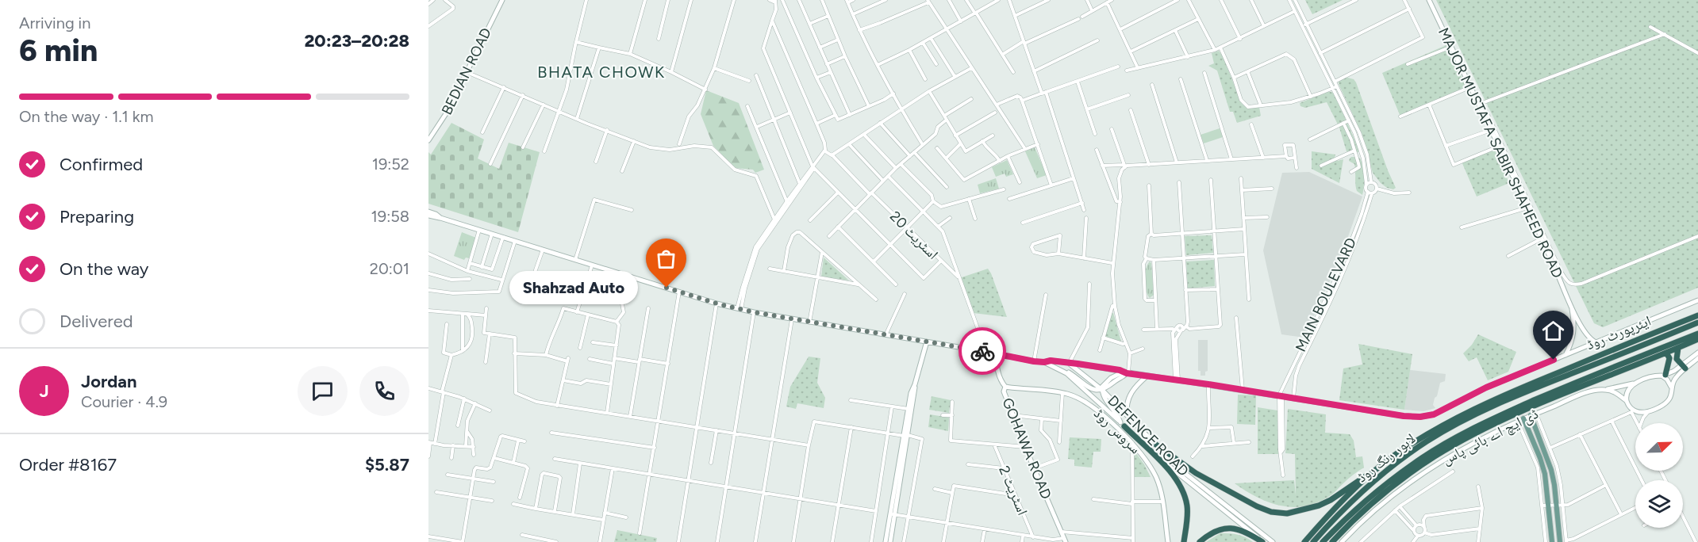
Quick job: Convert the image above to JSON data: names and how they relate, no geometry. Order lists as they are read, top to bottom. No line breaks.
{"streets":{"highway":["لاہور رنگ روڈ"],"main road":["BEDIAN ROAD","MAJOR MUSTAFA SABIR SHAHEED ROAD","ایئرپورٹ روڈ","سروس روڈ","DEFENCE ROAD","ڈی ایچ اے بائی پاس","GOHAWA ROAD"],"street":["اسٹریٹ 20","MAIN BOULEVARD","اسٹریٹ 2"]},"crossings":[["MAIN BOULEVARD","ایئرپورٹ روڈ"],["ایئرپورٹ روڈ","DEFENCE ROAD"],["ایئرپورٹ روڈ","GOHAWA ROAD"],["سروس روڈ","GOHAWA ROAD"]],"districts":["BHATA CHOWK"],"places":["Shahzad Auto"],"north":"top right","page":{"heading":["6 min","Arriving in","20:23–20:28"],"panel":["Jordan","Courier · 4.9","Order #8167","$5.87"],"bar":"On the way · 1.1 km","list":[["Confirmed","19:52"],["Preparing","19:58"],["On the way","20:01"],"Delivered"],"bubble":"Shahzad Auto","round":"J"}}
